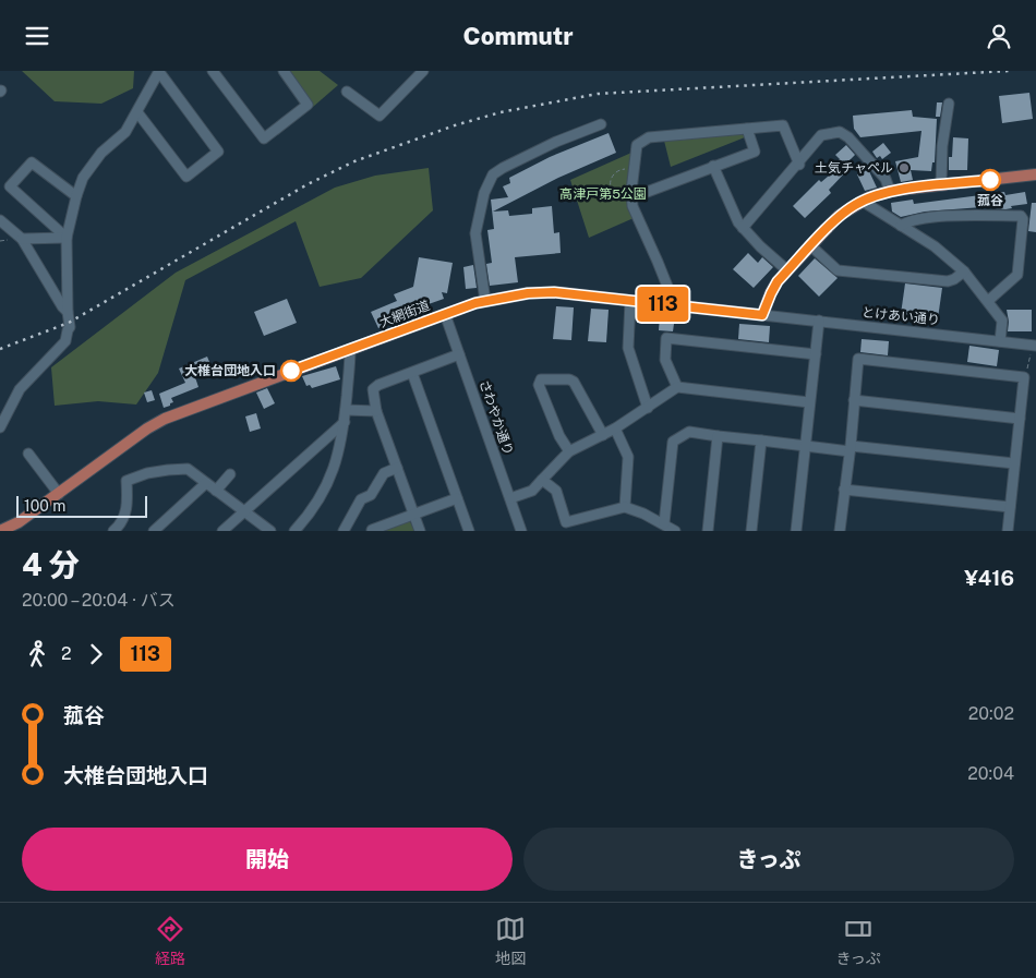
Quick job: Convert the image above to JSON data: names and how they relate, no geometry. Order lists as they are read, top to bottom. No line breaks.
{"streets":{"main road":["大網街道"],"street":["とけあい通り","さわやか通り"]},"crossings":[["大網街道","とけあい通り"],["大網街道","さわやか通り"]],"parks":["高津戸第5公園"],"places":["土気チャペル","菰谷","大椎台団地入口"],"lines":["bus line 113"],"scale_bar":"100 m","page":{"header":"Commutr","on_map":"113","scale":"100 m","heading":["4 分","20:00 – 20:04 · バス","¥416"],"legs":["2","113"],"list":[{"name":"菰谷","value":"20:02"},{"name":"大椎台団地入口","value":"20:04"}],"buttons":["開始","きっぷ"],"tabs":["経路","地図","きっぷ"]}}
